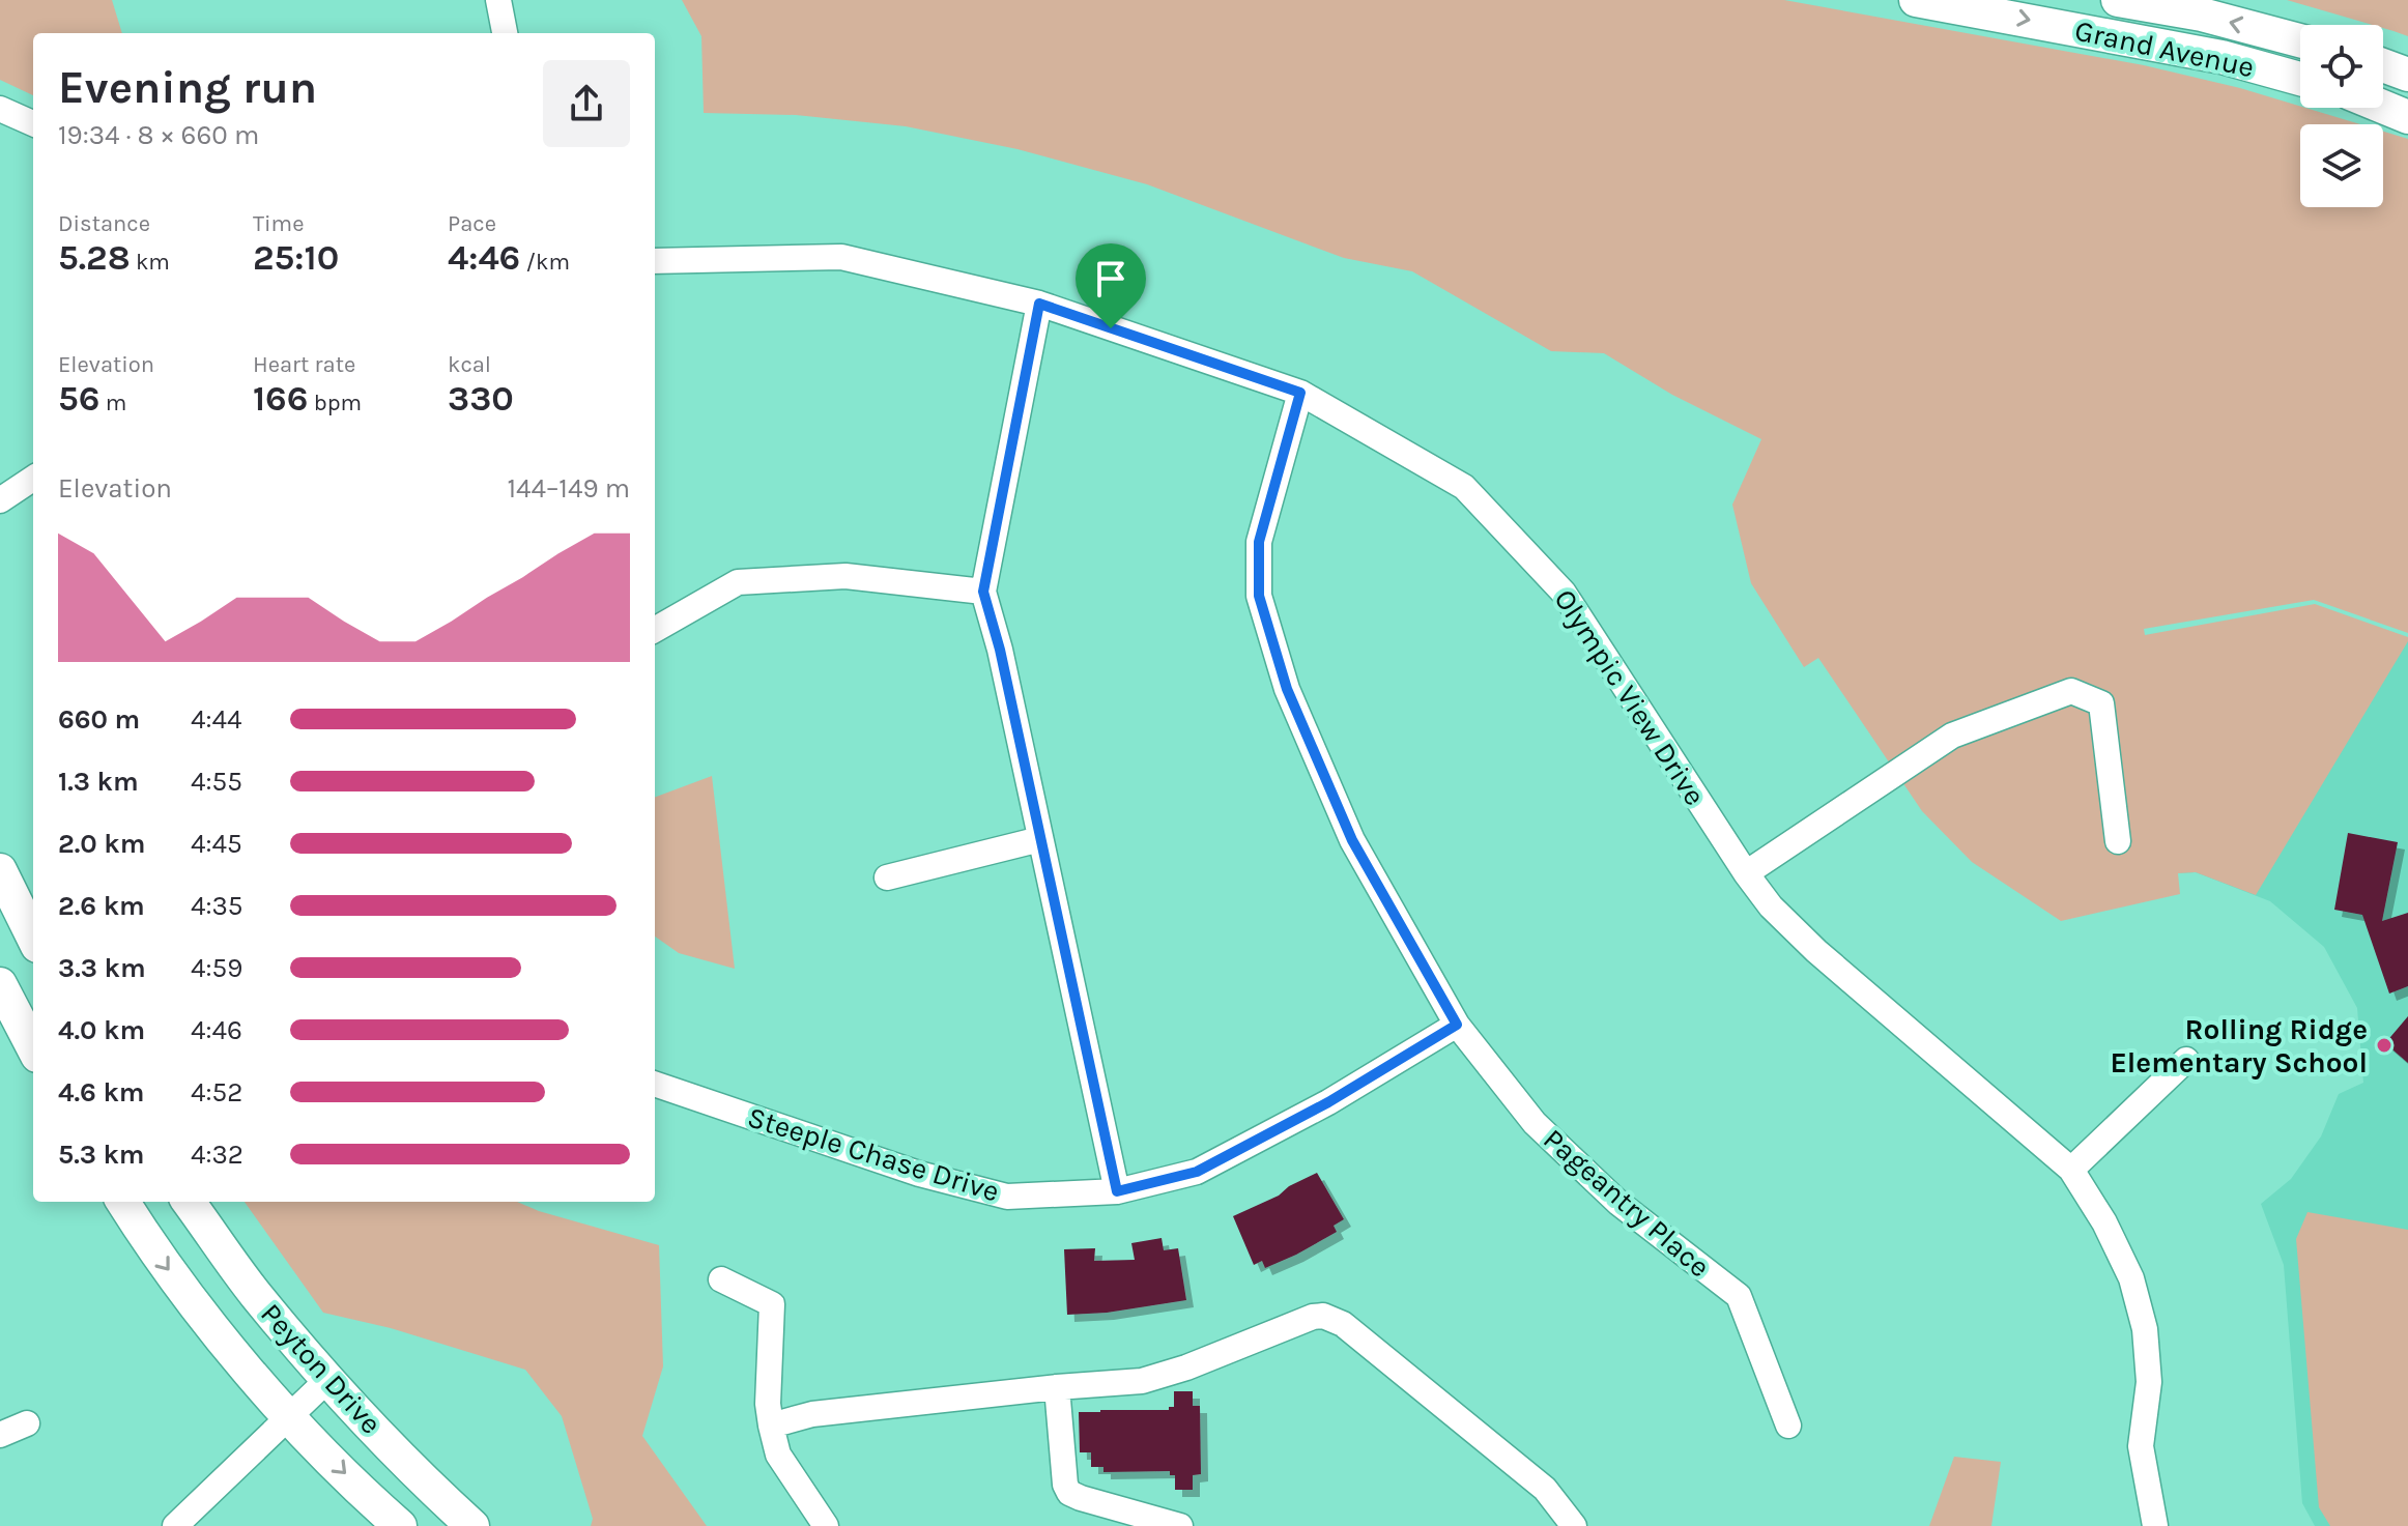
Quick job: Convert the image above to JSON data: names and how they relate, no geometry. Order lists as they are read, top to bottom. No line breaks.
{"streets":{"main road":["Grand Avenue","Peyton Drive"],"street":["Olympic View Drive","Steeple Chase Drive","Pageantry Place"]},"crossings":[["Olympic View Drive","Pageantry Place"],["Steeple Chase Drive","Pageantry Place"]],"places":["Rolling Ridge Elementary School"],"page":{"heading":["Evening run","19:34 · 8 × 660 m"],"stats":[["Distance","5.28 km"],["Time","25:10"],["Pace","4:46 /km"],["Elevation","56 m"],["Heart rate","166 bpm"],["kcal","330"]],"chart":["Elevation","144–149 m"],"list":[{"name":"660 m","note":"4:44"},{"name":"1.3 km","note":"4:55"},{"name":"2.0 km","note":"4:45"},{"name":"2.6 km","note":"4:35"},{"name":"3.3 km","note":"4:59"},{"name":"4.0 km","note":"4:46"},{"name":"4.6 km","note":"4:52"},{"name":"5.3 km","note":"4:32"}]}}
